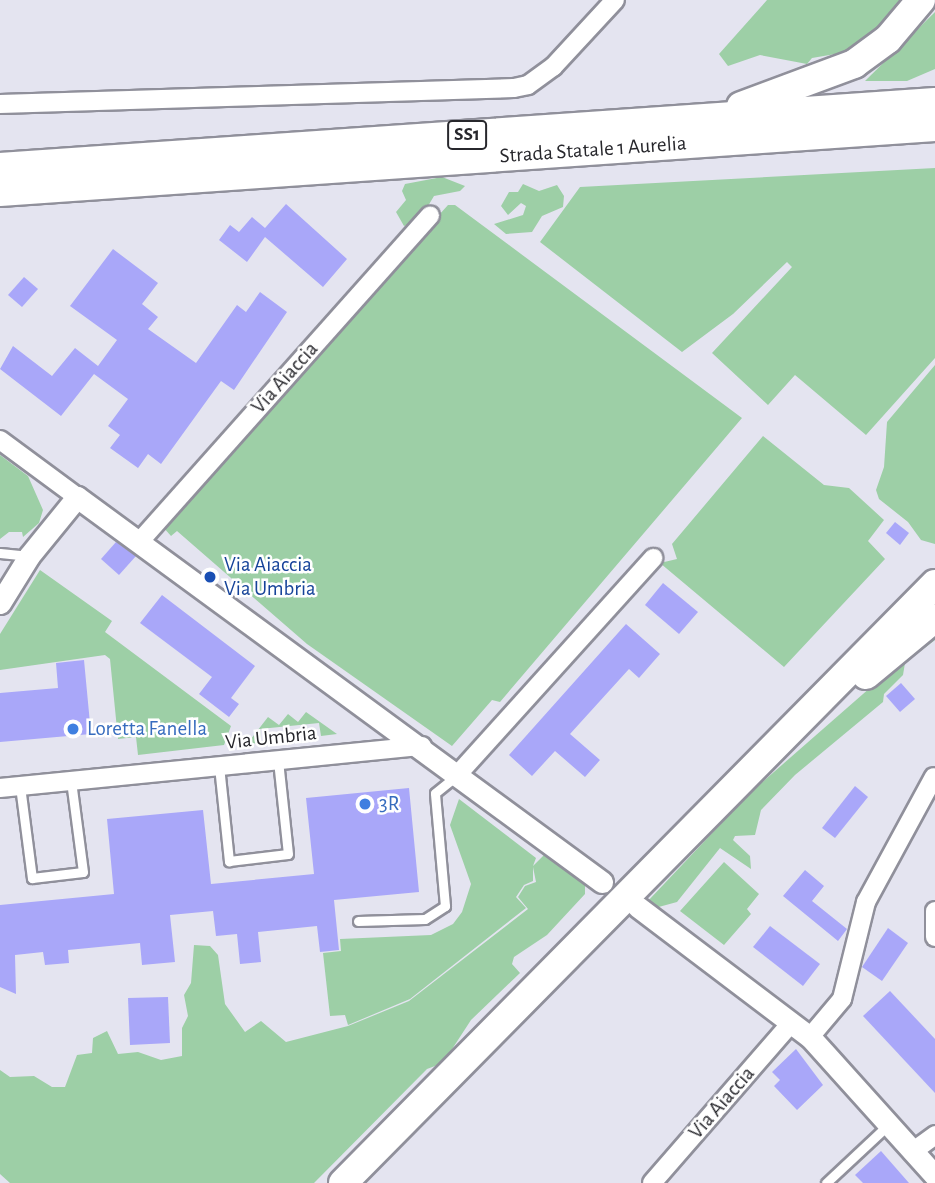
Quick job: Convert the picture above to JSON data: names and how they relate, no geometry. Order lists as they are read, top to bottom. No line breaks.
{"streets":{"highway":["SS1","Strada Statale 1 Aurelia"],"street":["Via Aiaccia","Via Umbria"]},"places":["Via Aiaccia Via Umbria","Loretta Fanella","3R"]}
